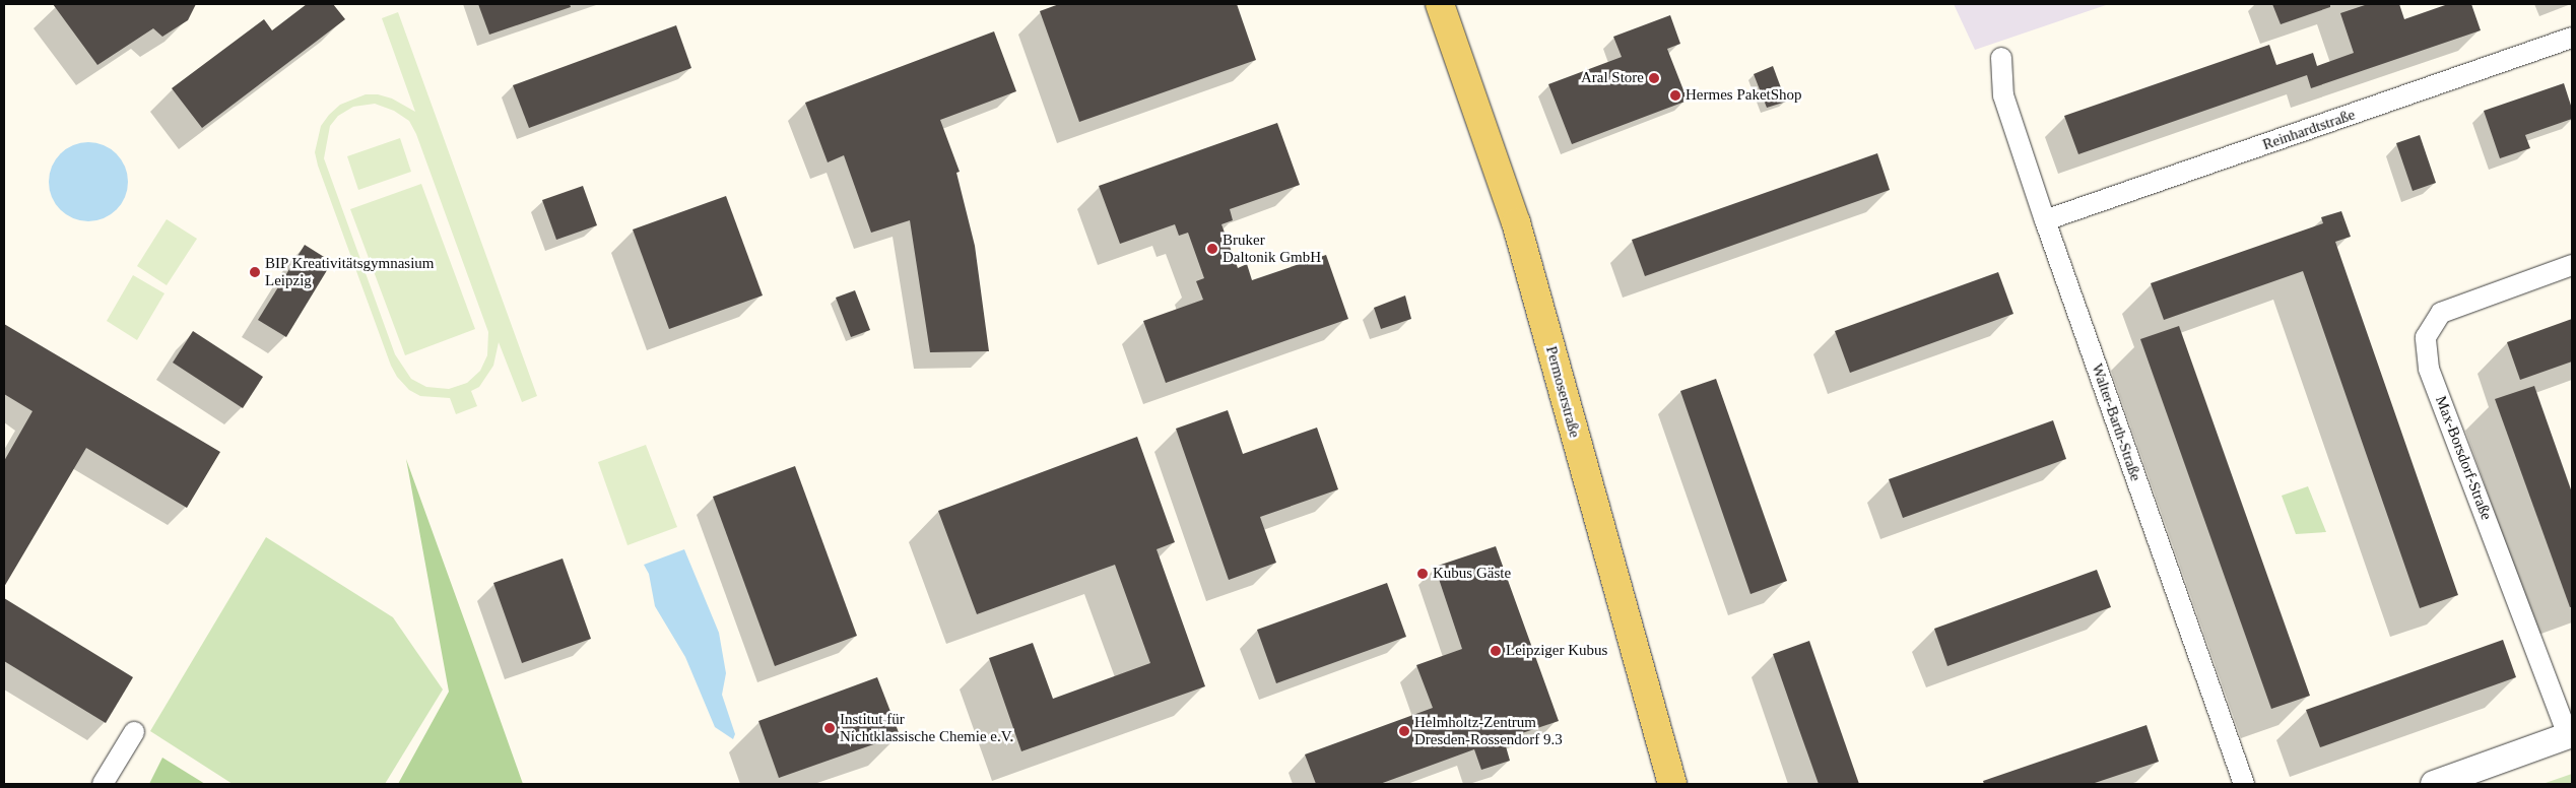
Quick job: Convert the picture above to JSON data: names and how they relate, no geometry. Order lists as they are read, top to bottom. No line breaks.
{"streets":{"main road":["Permoserstraße"],"street":["Reinhardtstraße","Walter-Barth-Straße","Max-Borsdorf-Straße"]},"crossings":[["Reinhardtstraße","Walter-Barth-Straße"]],"places":["Aral Store","Hermes PaketShop","Bruker Daltonik GmbH","BIP Kreativitätsgymnasium Leipzig","Kubus Gäste","Leipziger Kubus","Institut für Nichtklassische Chemie e.V.","Helmholtz-Zentrum Dresden-Rossendorf 9.3"]}
